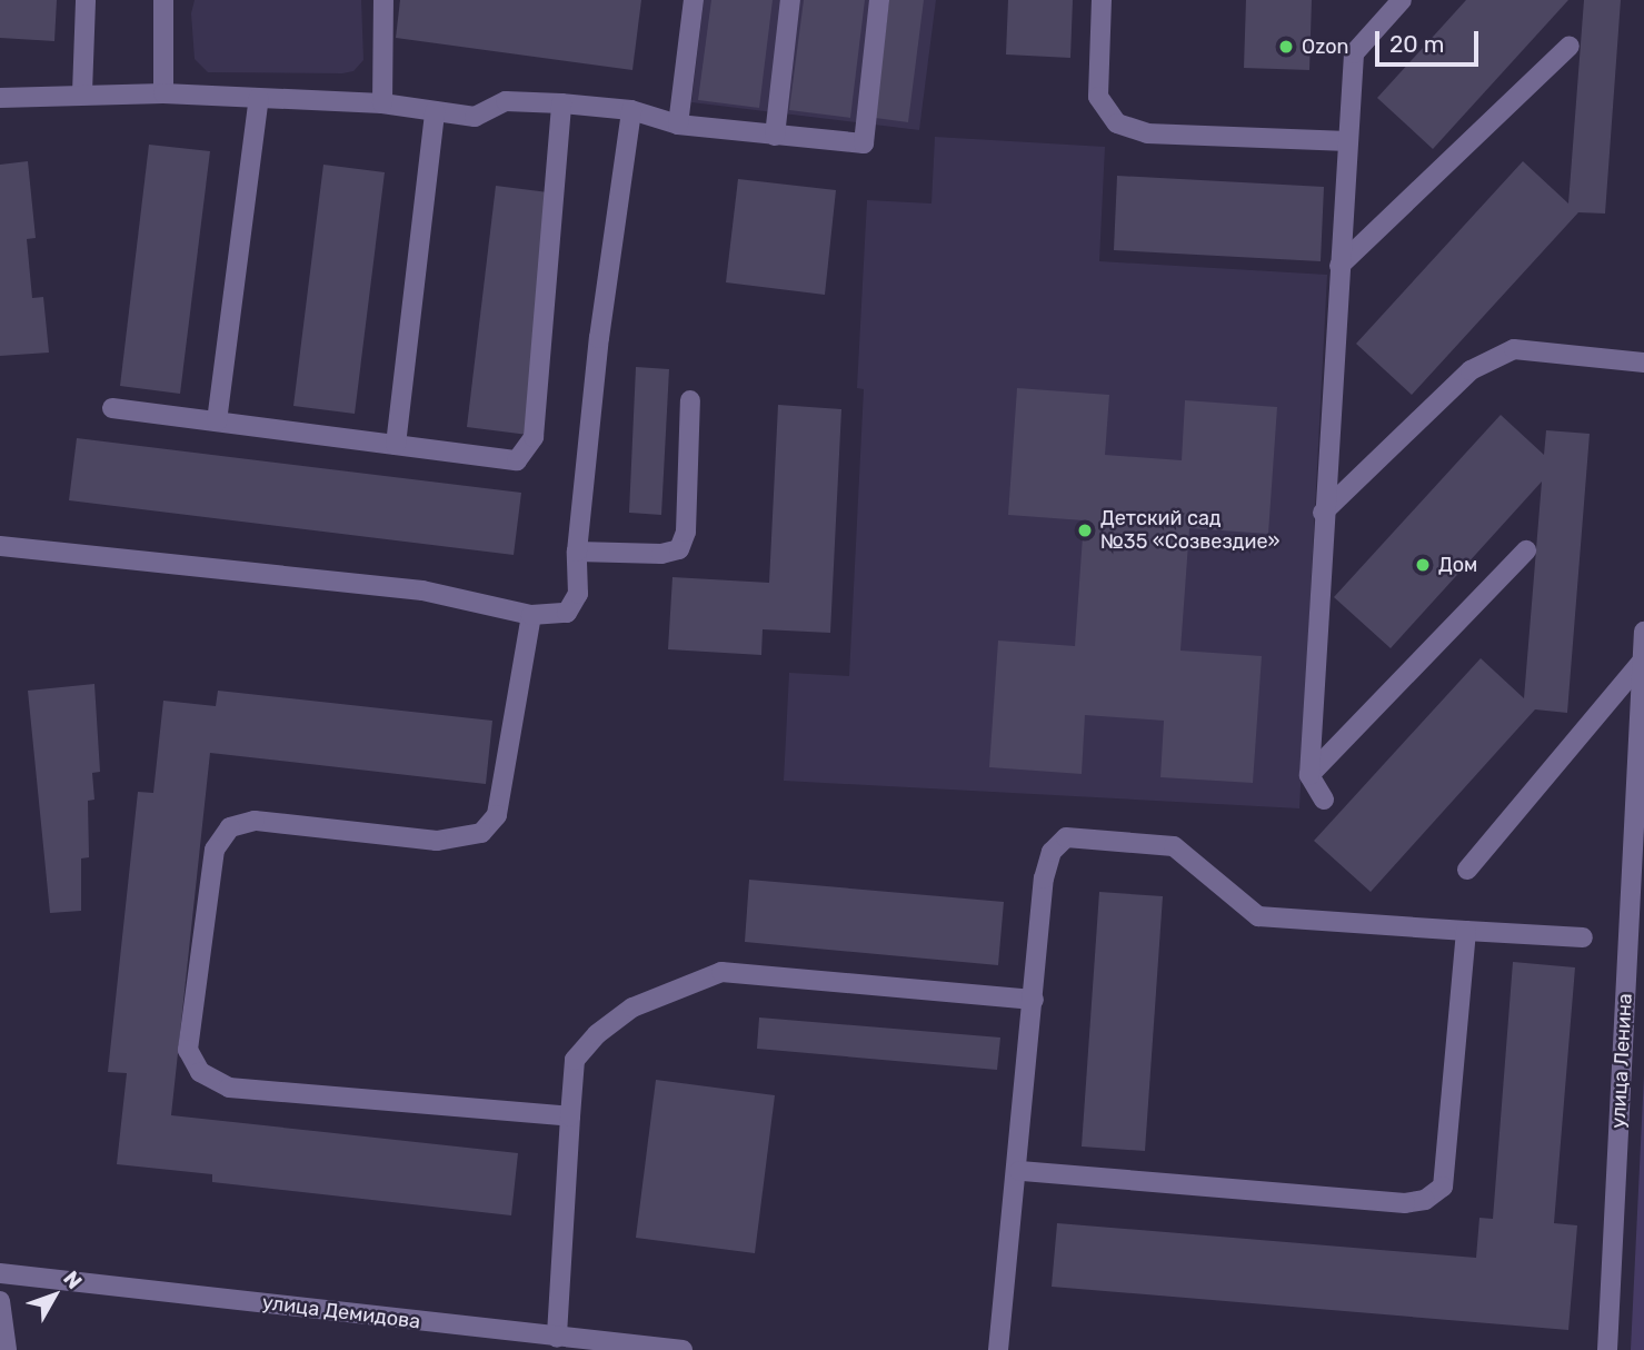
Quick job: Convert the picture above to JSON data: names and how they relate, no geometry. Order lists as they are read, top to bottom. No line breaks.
{"streets":{"street":["улица Ленина","улица Демидова"]},"places":["Ozon","Детский сад №35 «Созвездие»","Дом"],"scale_bar":"20 m","north":"top right"}
